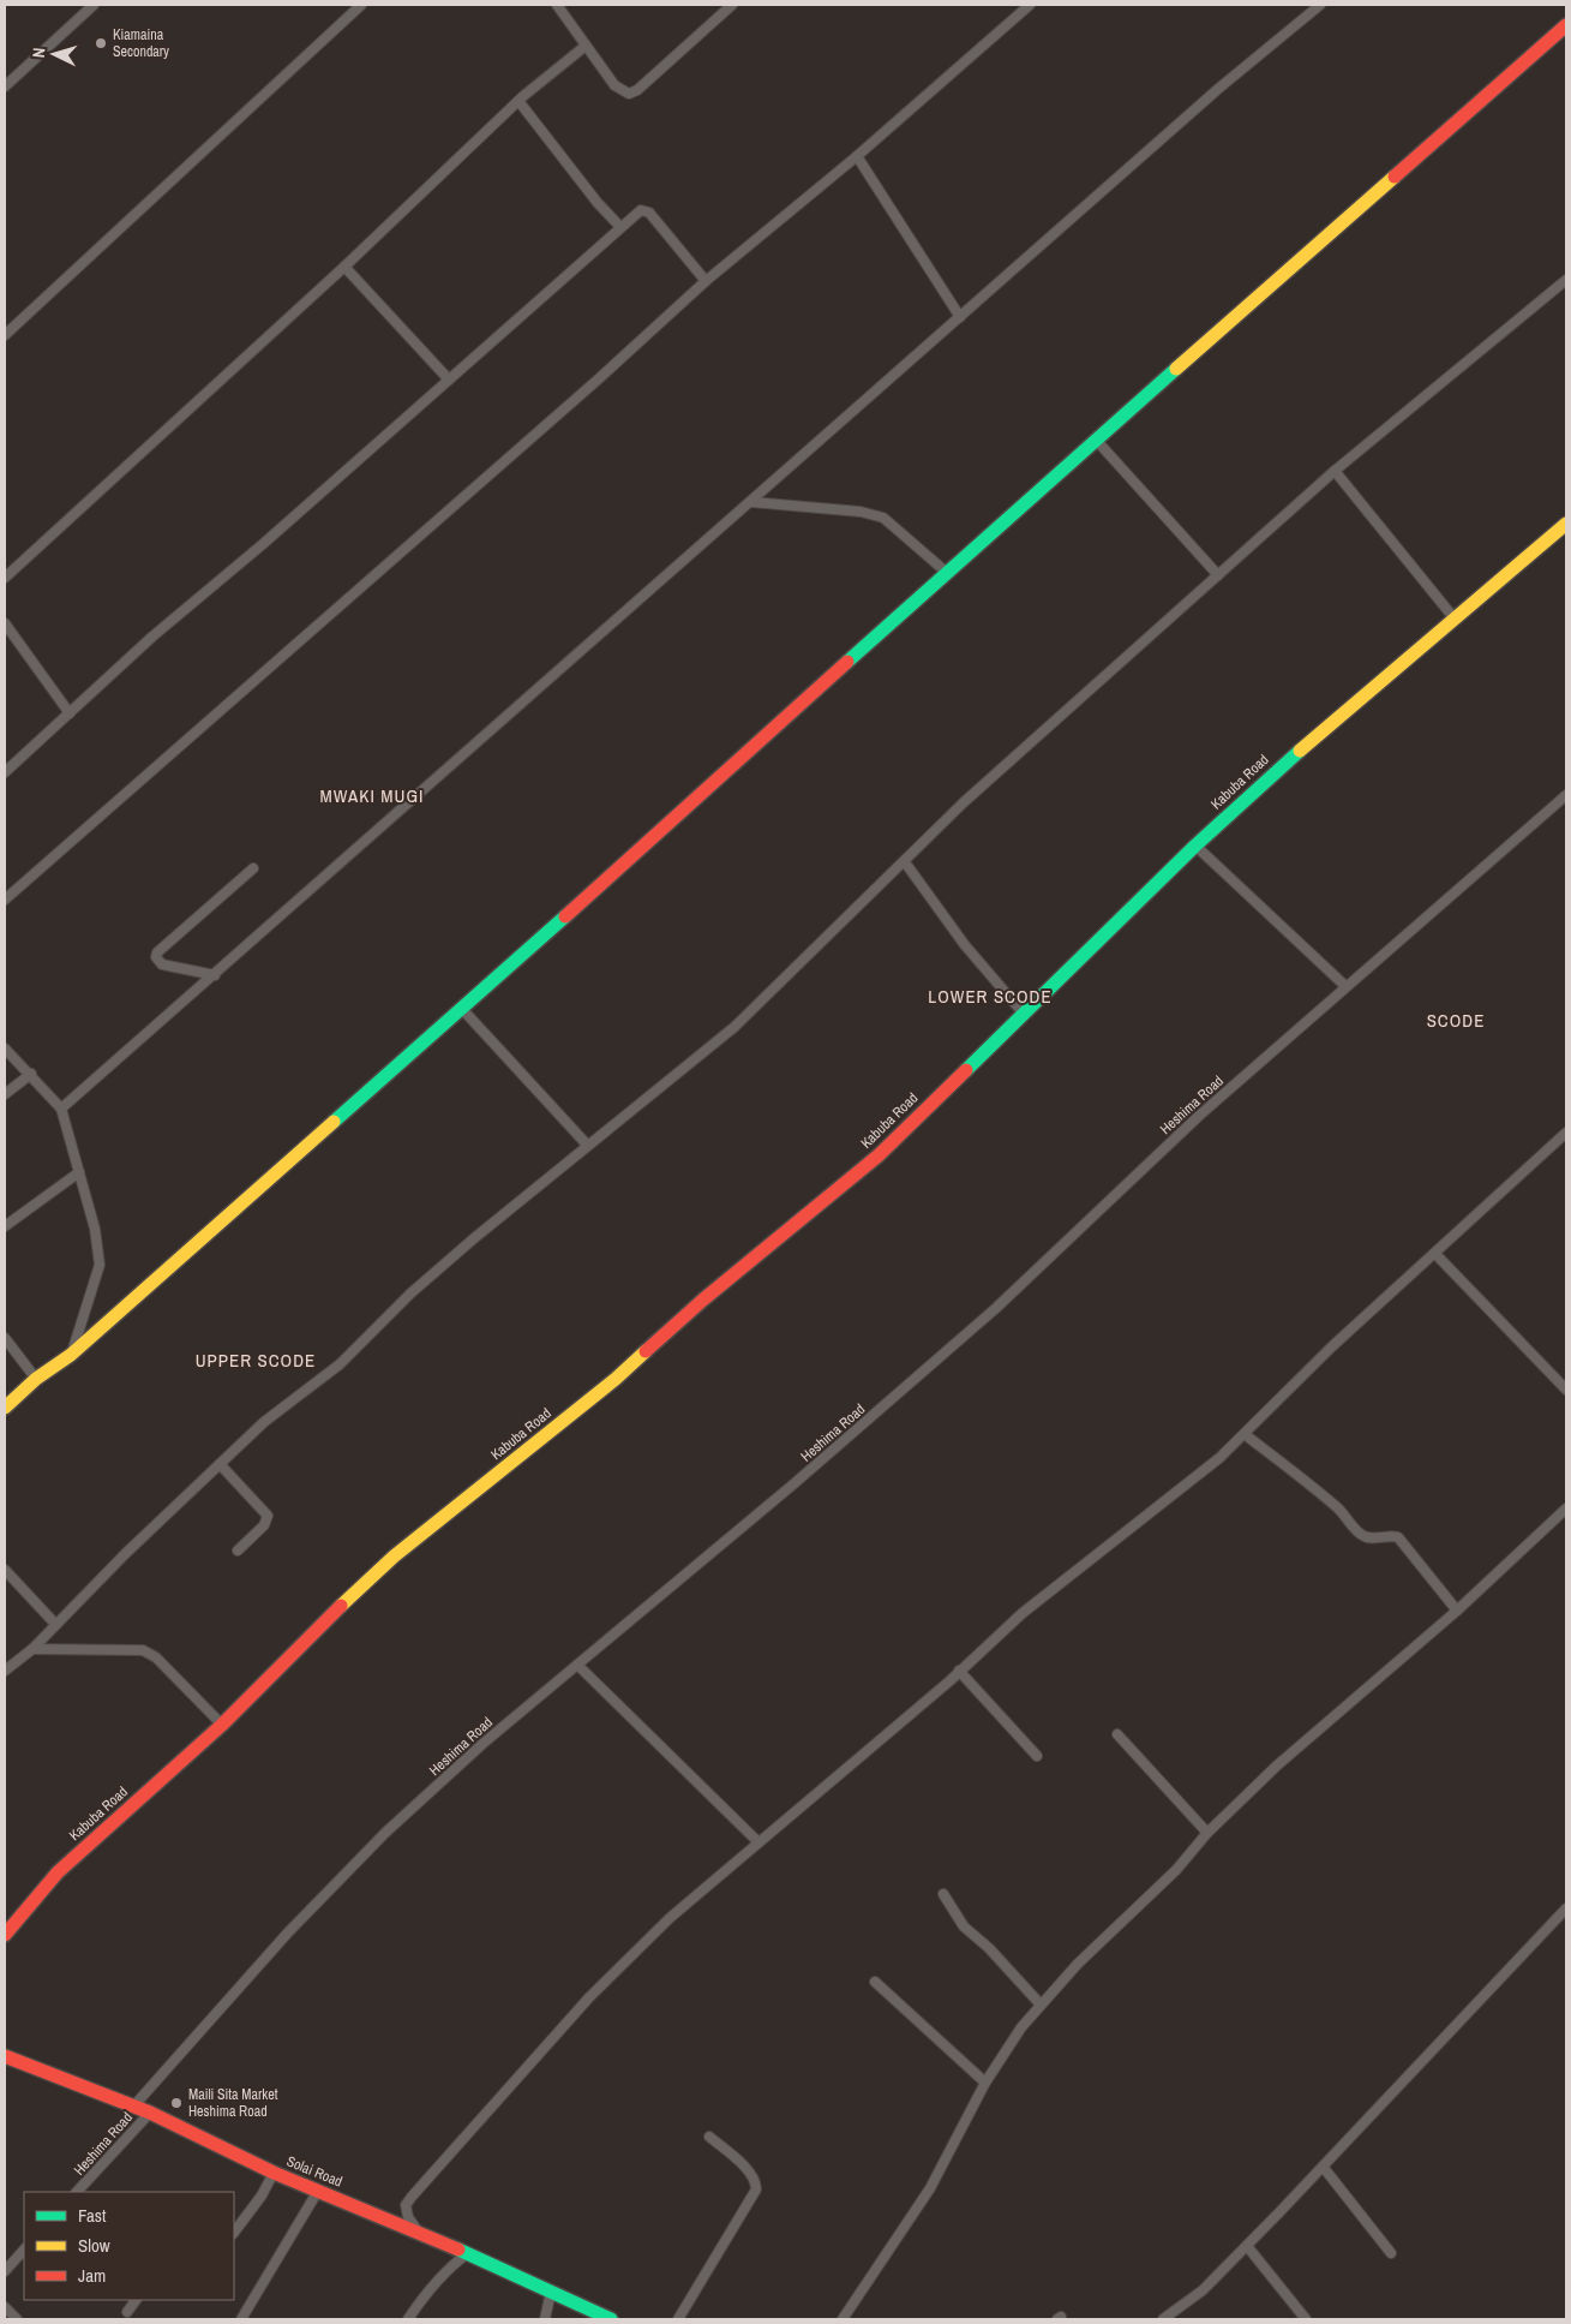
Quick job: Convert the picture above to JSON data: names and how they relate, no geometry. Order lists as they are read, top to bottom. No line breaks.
{"streets":{"main road":["Kabuba Road","Solai Road"],"street":["Heshima Road"]},"crossings":[["Heshima Road","Solai Road"]],"districts":["MWAKI MUGI","LOWER SCODE","SCODE","UPPER SCODE"],"places":["Kiamaina Secondary","Maili Sita Market Heshima Road"],"legend":["Fast","Slow","Jam"],"north":"left"}
